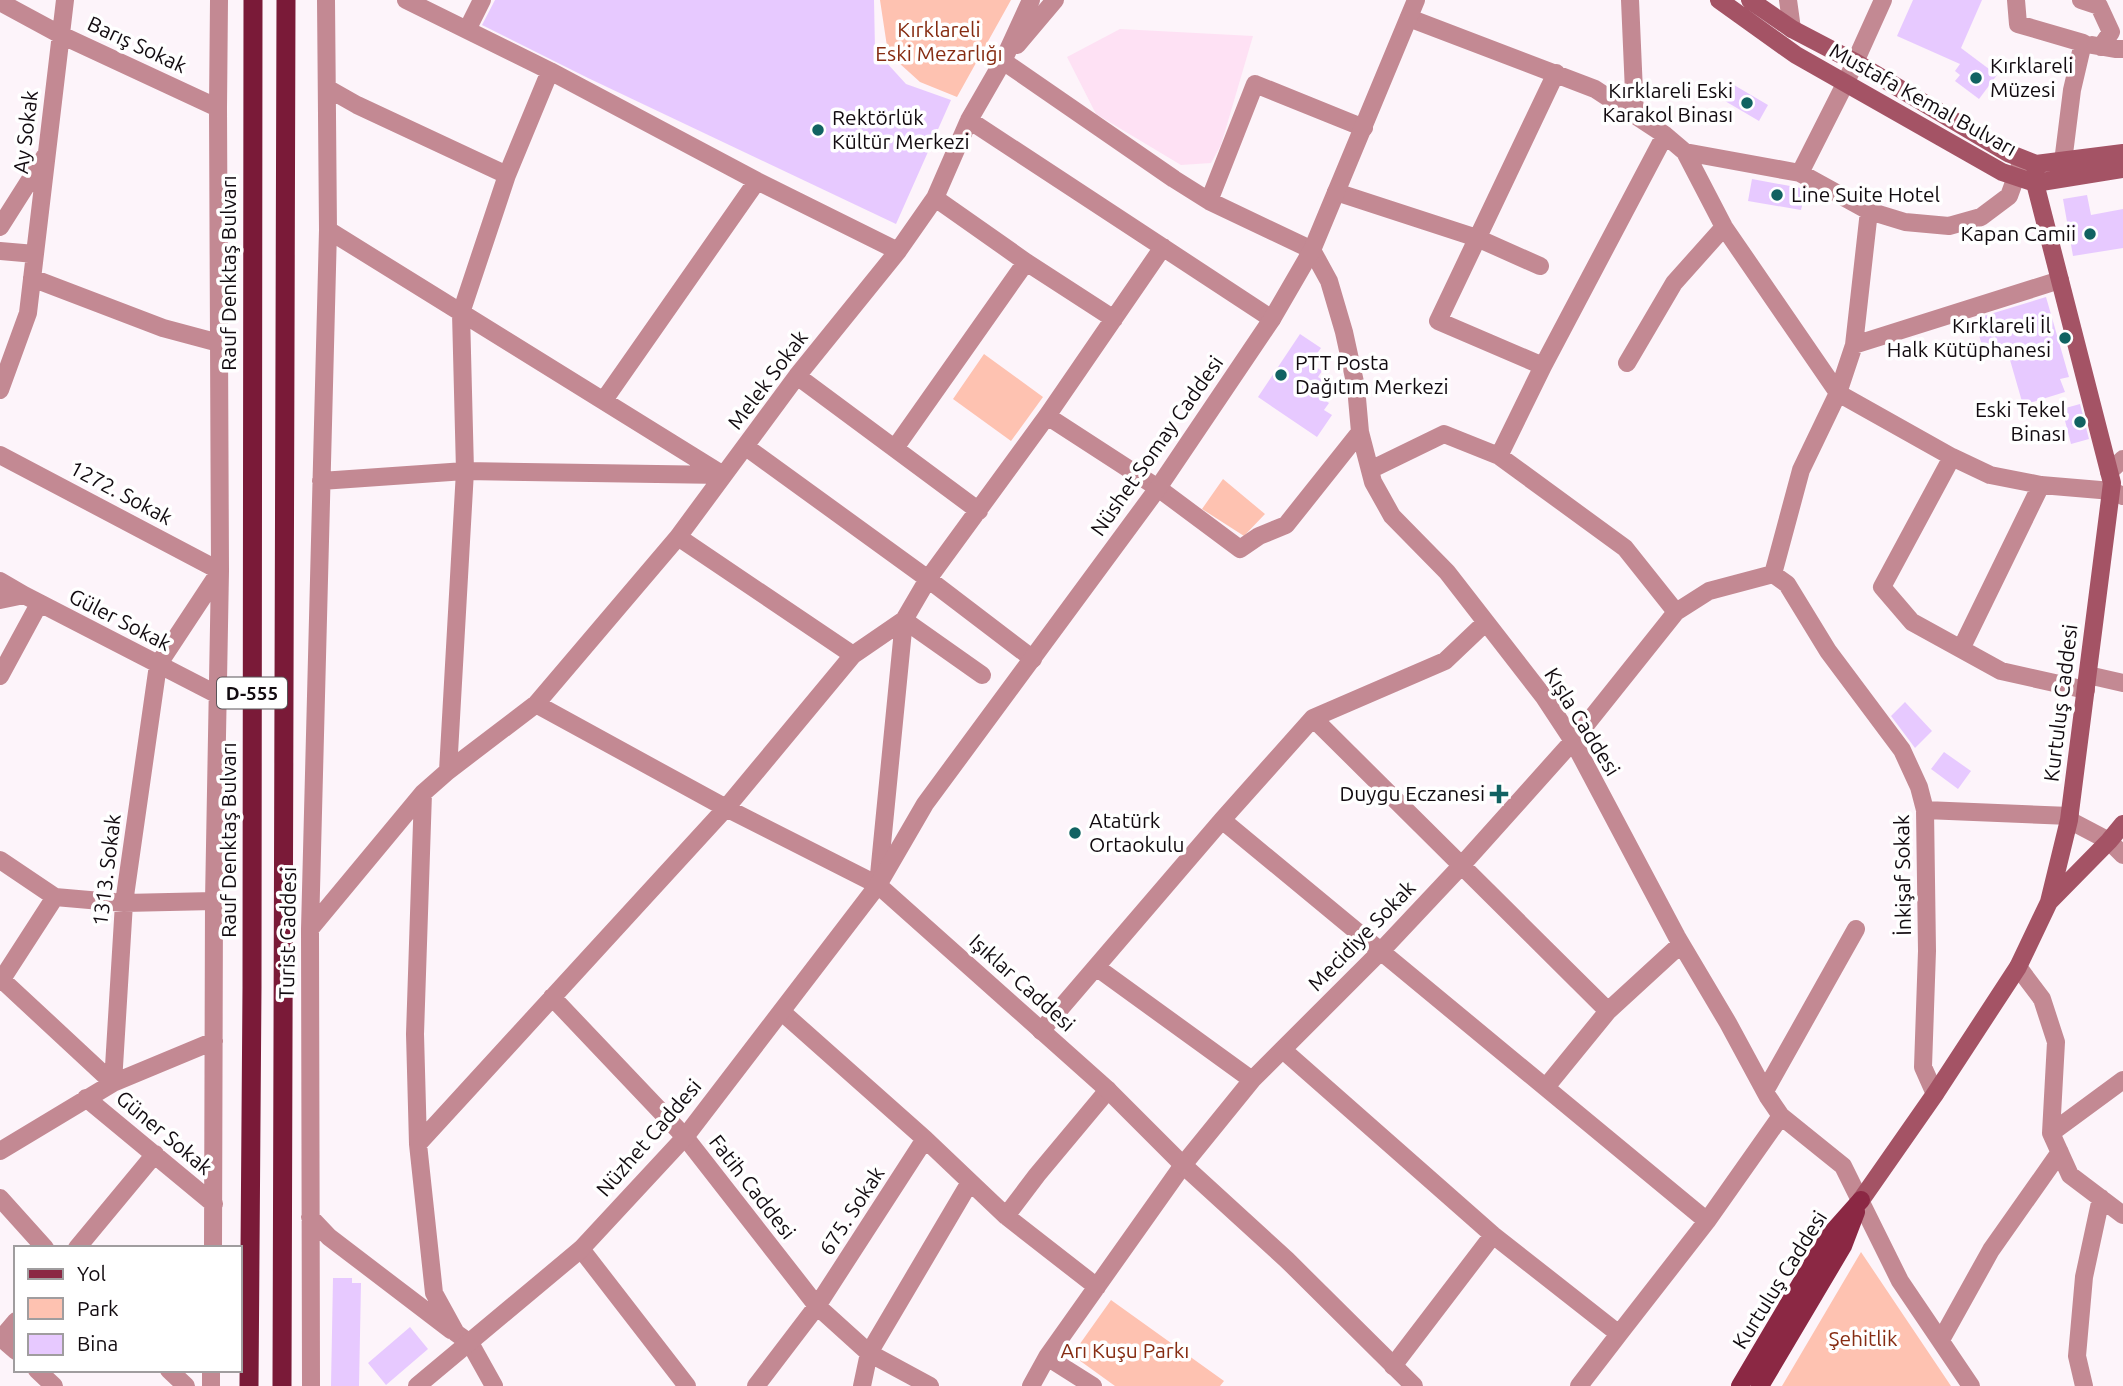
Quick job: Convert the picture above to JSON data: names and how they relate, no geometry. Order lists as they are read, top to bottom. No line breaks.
{"streets":{"highway":["Rauf Denktaş Bulvarı","D-555"],"main road":["Mustafa Kemal Bulvarı","Kurtuluş Caddesi"],"street":["Barış Sokak","Ay Sokak","Melek Sokak","Nüshet Somay Caddesi","1272. Sokak","Güler Sokak","Kışla Caddesi","1313. Sokak","İnkişaf Sokak","Turist Caddesi","Mecidiye Sokak","Işıklar Caddesi","Güner Sokak","Nüzhet Caddesi","Fatih Caddesi","675. Sokak"]},"crossings":[["Barış Sokak","Ay Sokak"],["Barış Sokak","Rauf Denktaş Bulvarı"],["Mustafa Kemal Bulvarı","Kurtuluş Caddesi"],["Rauf Denktaş Bulvarı","1272. Sokak"],["Rauf Denktaş Bulvarı","Güler Sokak"],["Rauf Denktaş Bulvarı","Güner Sokak"],["Melek Sokak","Turist Caddesi"],["Melek Sokak","Işıklar Caddesi"],["Nüshet Somay Caddesi","Kışla Caddesi"],["Nüshet Somay Caddesi","Işıklar Caddesi"],["Nüshet Somay Caddesi","Nüzhet Caddesi"],["Güler Sokak","1313. Sokak"],["Kurtuluş Caddesi","Kışla Caddesi"],["Kurtuluş Caddesi","İnkişaf Sokak"],["Kışla Caddesi","Mecidiye Sokak"],["İnkişaf Sokak","Mecidiye Sokak"],["Mecidiye Sokak","Işıklar Caddesi"],["Işıklar Caddesi","Nüzhet Caddesi"],["Nüzhet Caddesi","Fatih Caddesi"],["Fatih Caddesi","675. Sokak"]],"parks":["Kırklareli Eski Mezarlığı","Şehitlik","Arı Kuşu Parkı"],"places":{"other":["Kırklareli Müzesi","Kırklareli Eski Karakol Binası","Rektörlük Kültür Merkezi","Line Suite Hotel","Kapan Camii","Kırklareli İl Halk Kütüphanesi","PTT Posta Dağıtım Merkezi","Eski Tekel Binası","Atatürk Ortaokulu"],"health":["Duygu Eczanesi"]},"legend":["Yol","Park","Bina"]}
